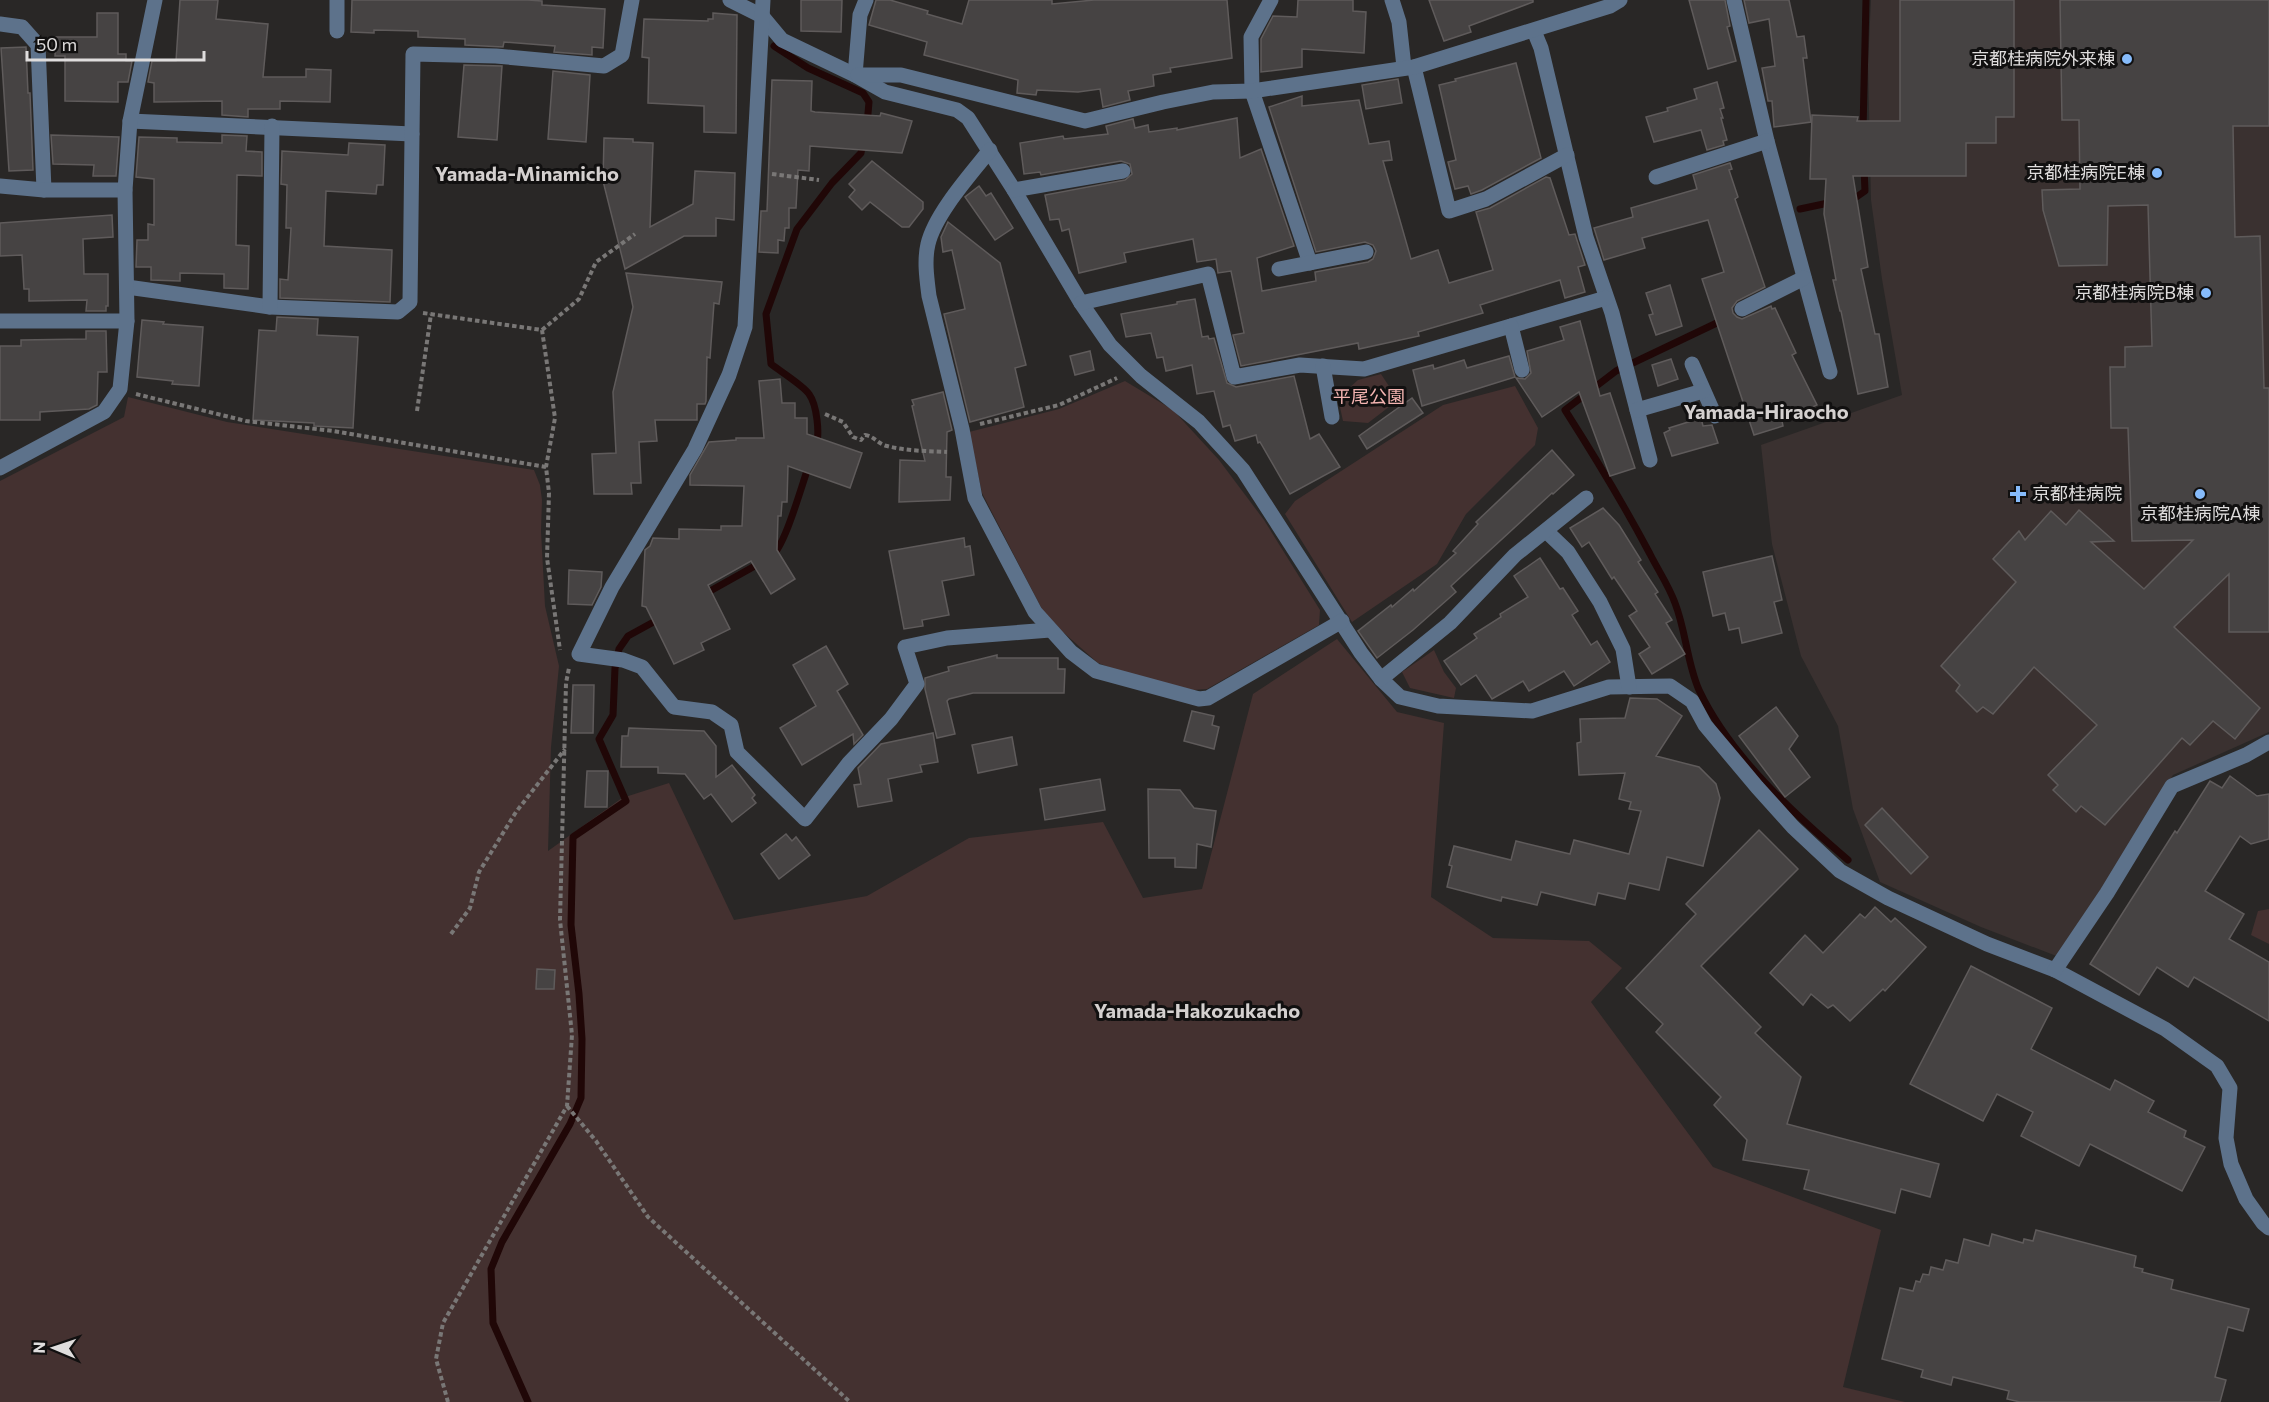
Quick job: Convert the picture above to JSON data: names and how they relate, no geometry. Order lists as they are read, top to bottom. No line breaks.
{"districts":["Yamada-Minamicho","Yamada-Hiraocho","Yamada-Hakozukacho"],"parks":["平尾公園"],"places":{"other":["京都桂病院外来棟","京都桂病院E棟","京都桂病院B棟","京都桂病院A棟"],"health":["京都桂病院"]},"scale_bar":"50 m","north":"left"}
